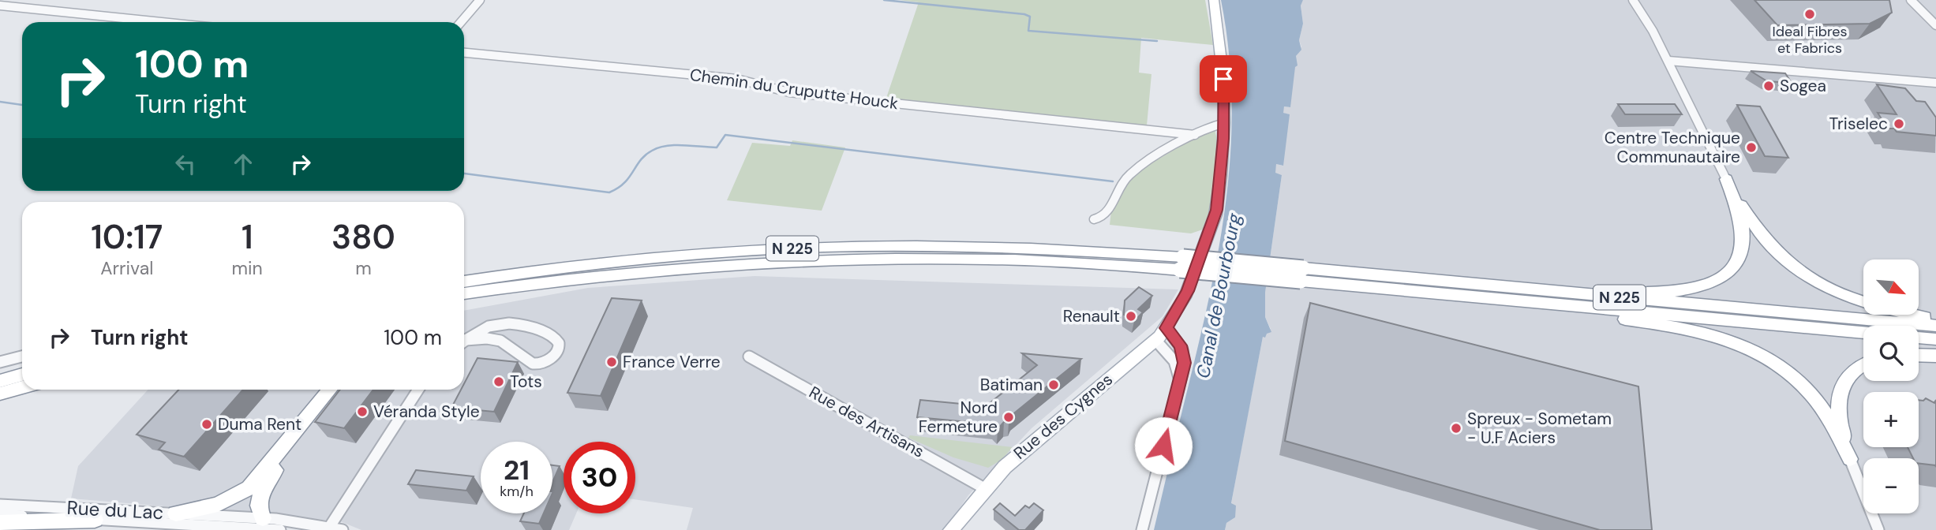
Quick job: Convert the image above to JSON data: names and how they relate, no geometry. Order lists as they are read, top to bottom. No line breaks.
{"streets":{"highway":["N 225"],"main road":["Rue des Cygnes"],"street":["Chemin du Cruputte Houck","Rue des Artisans","Rue du Lac"]},"crossings":[["Rue des Cygnes","Rue des Artisans"]],"water":["Canal de Bourbourg"],"places":["Ideal Fibres et Fabrics","Sogea","Triselec","Centre Technique Communautaire","Renault","France Verre","Tots","Batiman","Véranda Style","Nord Fermeture","Duma Rent","Spreux - Sometam - U.F Aciers"],"north":"bottom right","page":{"turn":["100 m","Turn right"],"eta":["10:17","Arrival","1","min","380","m"],"map_buttons":["+","−"],"list":[{"name":"Turn right","value":"100 m"}],"speed":"21 km/h","limit":"30"}}
